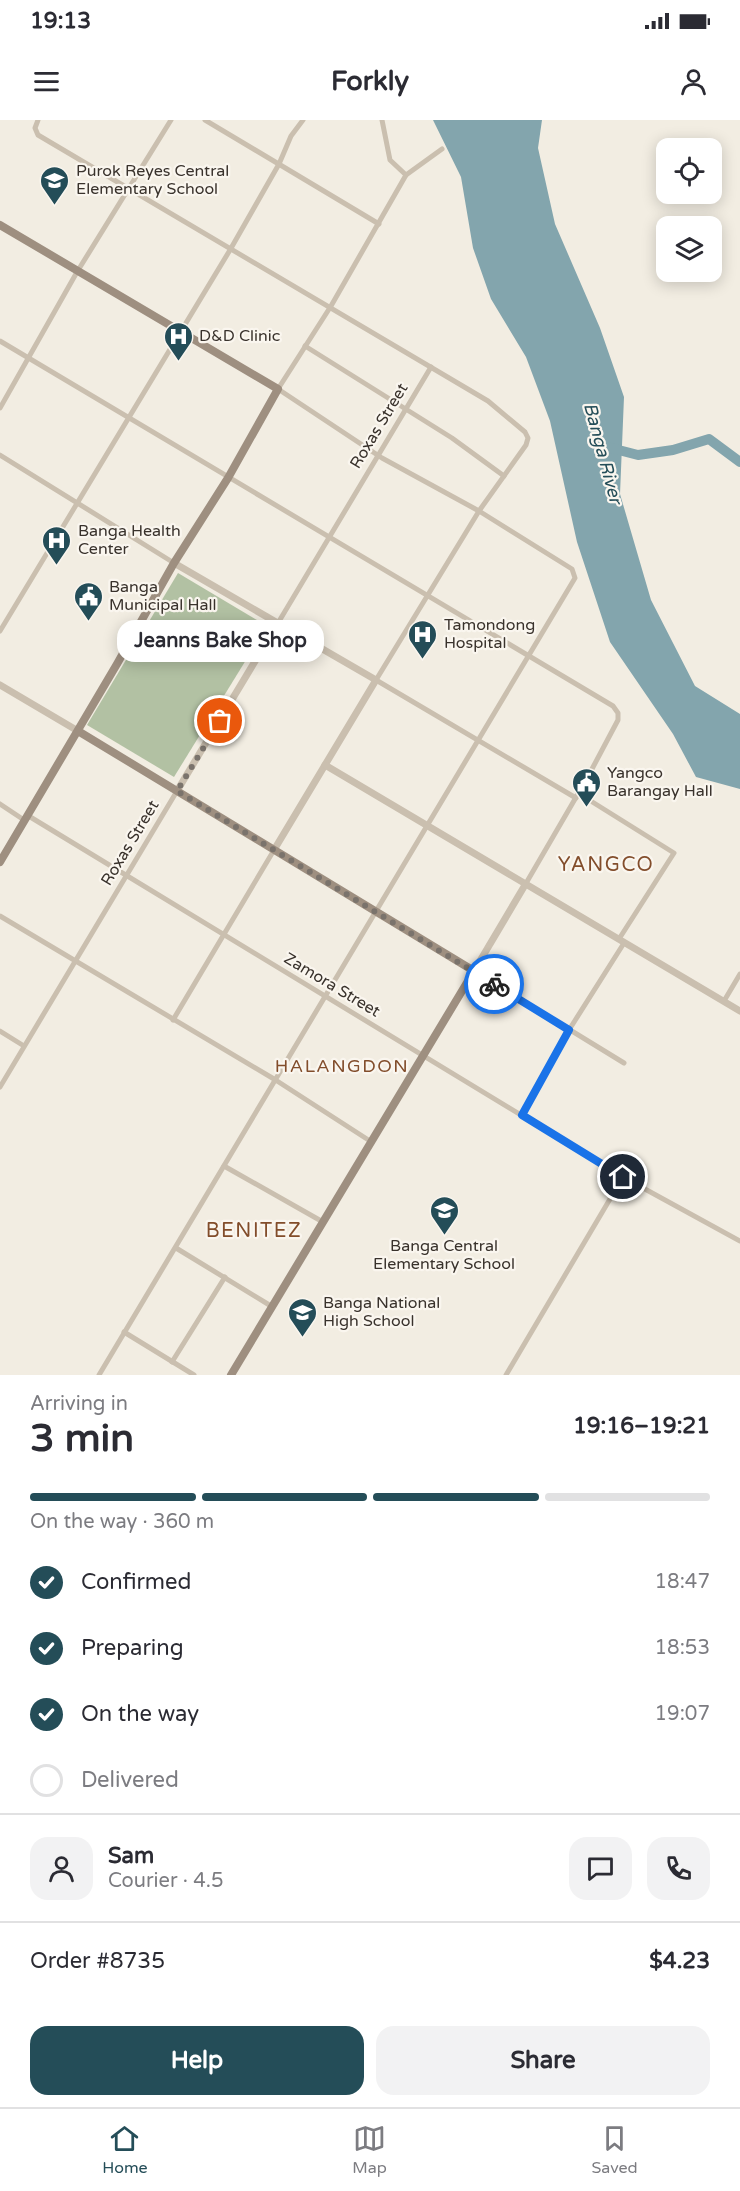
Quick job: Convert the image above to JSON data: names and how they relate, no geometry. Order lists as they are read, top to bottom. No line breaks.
{"streets":{"street":["Roxas Street","Zamora Street"]},"crossings":[["Roxas Street","Zamora Street"]],"districts":["YANGCO","HALANGDON","BENITEZ"],"water":["Banga River"],"places":{"school or university":["Purok Reyes Central Elementary School","Banga Central Elementary School","Banga National High School"],"hospital":["D&D Clinic","Banga Health Center","Tamondong Hospital"],"public building":["Banga Municipal Hall","Yangco Barangay Hall"],"other":["Jeanns Bake Shop"]},"page":{"status":"19:13","header":"Forkly","bubble":"Jeanns Bake Shop","heading":["3 min","Arriving in","19:16–19:21"],"panel":["Sam","Courier · 4.5","Order #8735","$4.23"],"bar":"On the way · 360 m","list":[["Confirmed","18:47"],["Preparing","18:53"],["On the way","19:07"],"Delivered"],"buttons":["Help","Share"],"tabs":["Home","Map","Saved"]}}
